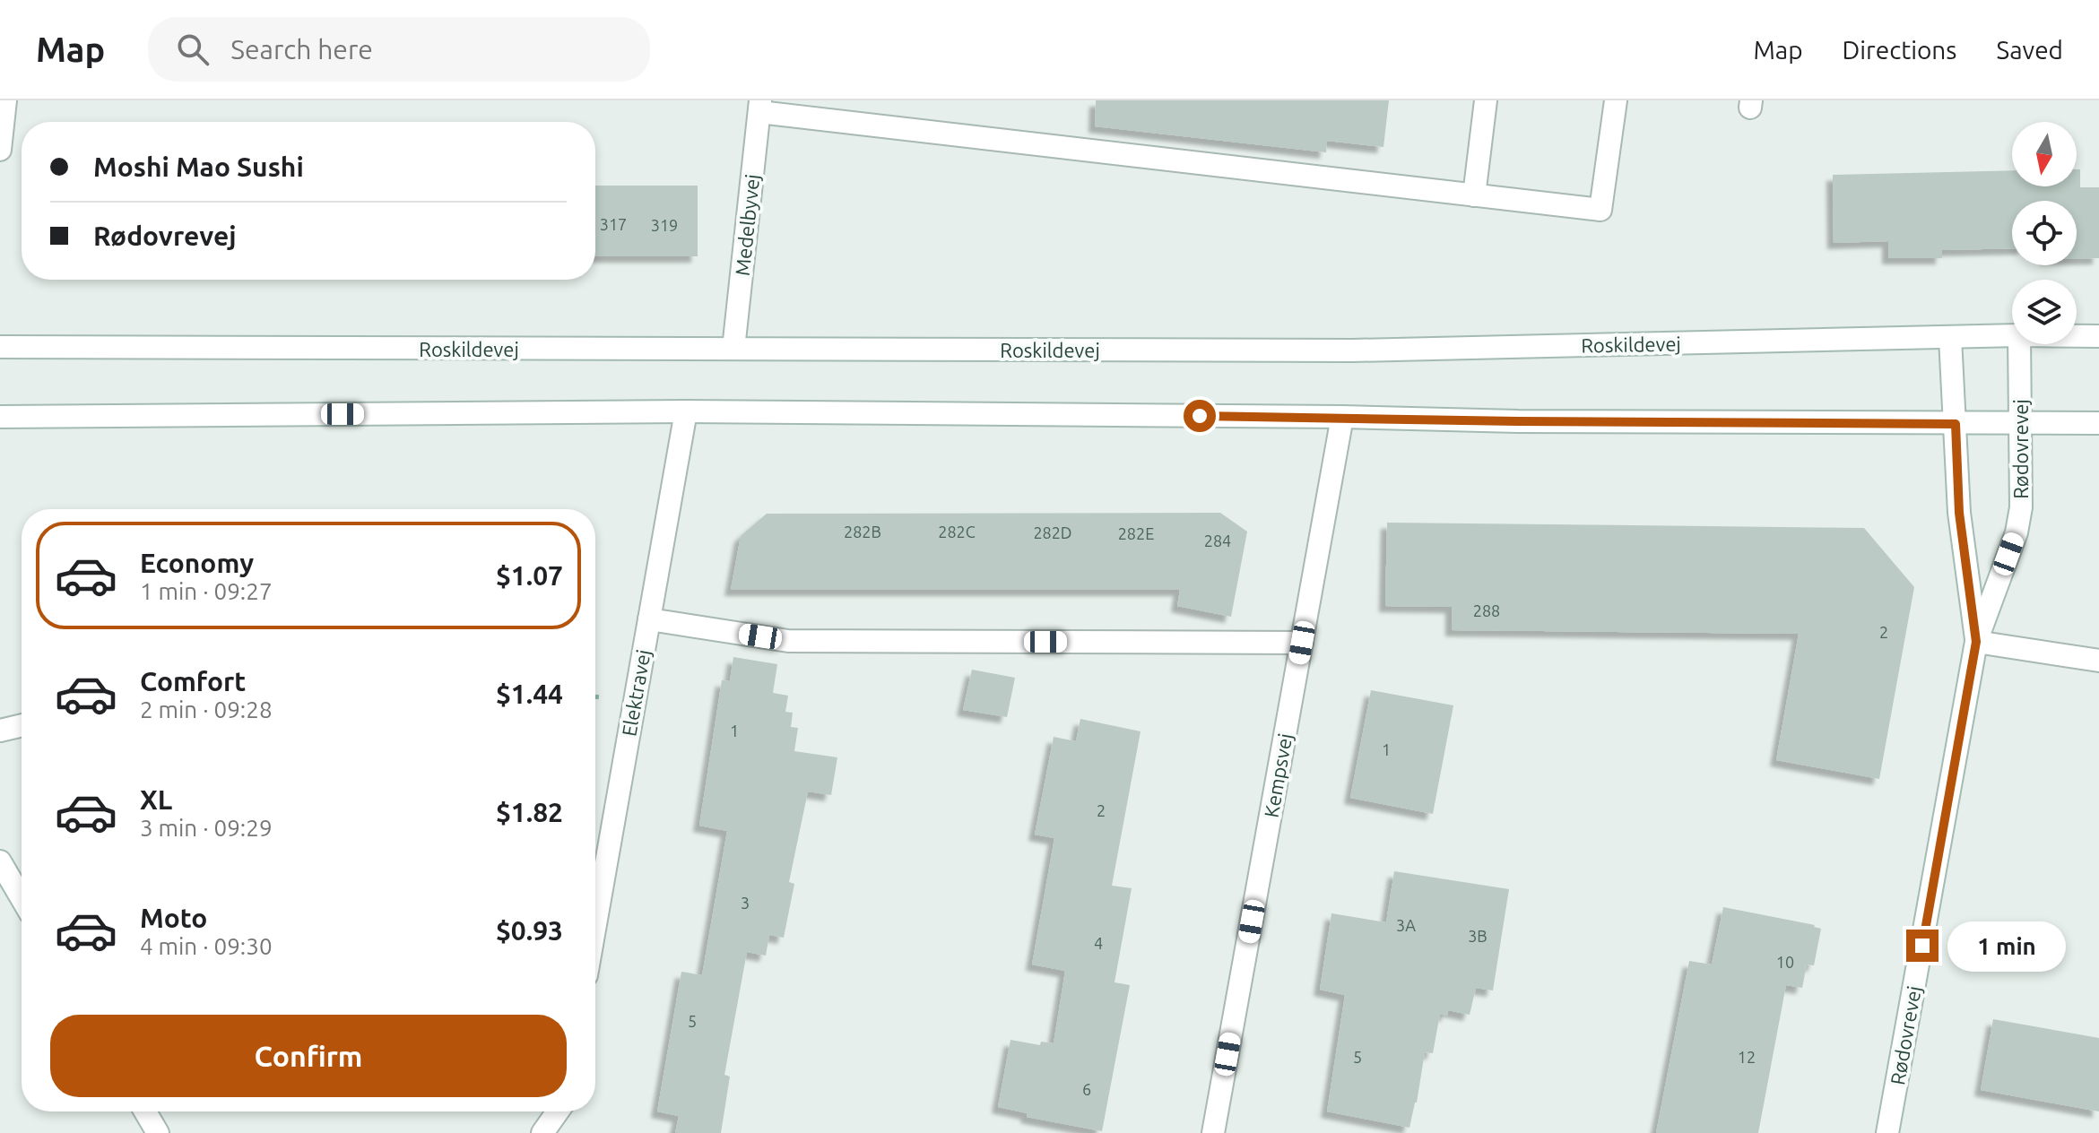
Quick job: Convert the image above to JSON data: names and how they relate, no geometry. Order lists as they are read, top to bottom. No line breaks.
{"streets":{"main road":["Medelbyvej","Roskildevej","Rødovrevej","Elektravej","Kempsvej"]},"crossings":[["Medelbyvej","Roskildevej"],["Roskildevej","Rødovrevej"]],"house_numbers":["317","319","282B","282C","282D","282E","284","288","2","1","1","2","3","3A","3B","4","10","5","5","12","6"],"north":"bottom","page":{"header":"Map","search":"Search here","nav":["Map","Directions","Saved"],"banner":["Moshi Mao Sushi","Rødovrevej"],"list":[{"name":"Economy","note":"1 min · 09:27","value":"$1.07"},{"name":"Comfort","note":"2 min · 09:28","value":"$1.44"},{"name":"XL","note":"3 min · 09:29","value":"$1.82"},{"name":"Moto","note":"4 min · 09:30","value":"$0.93"}],"bubble":"1 min","buttons":"Confirm"}}
